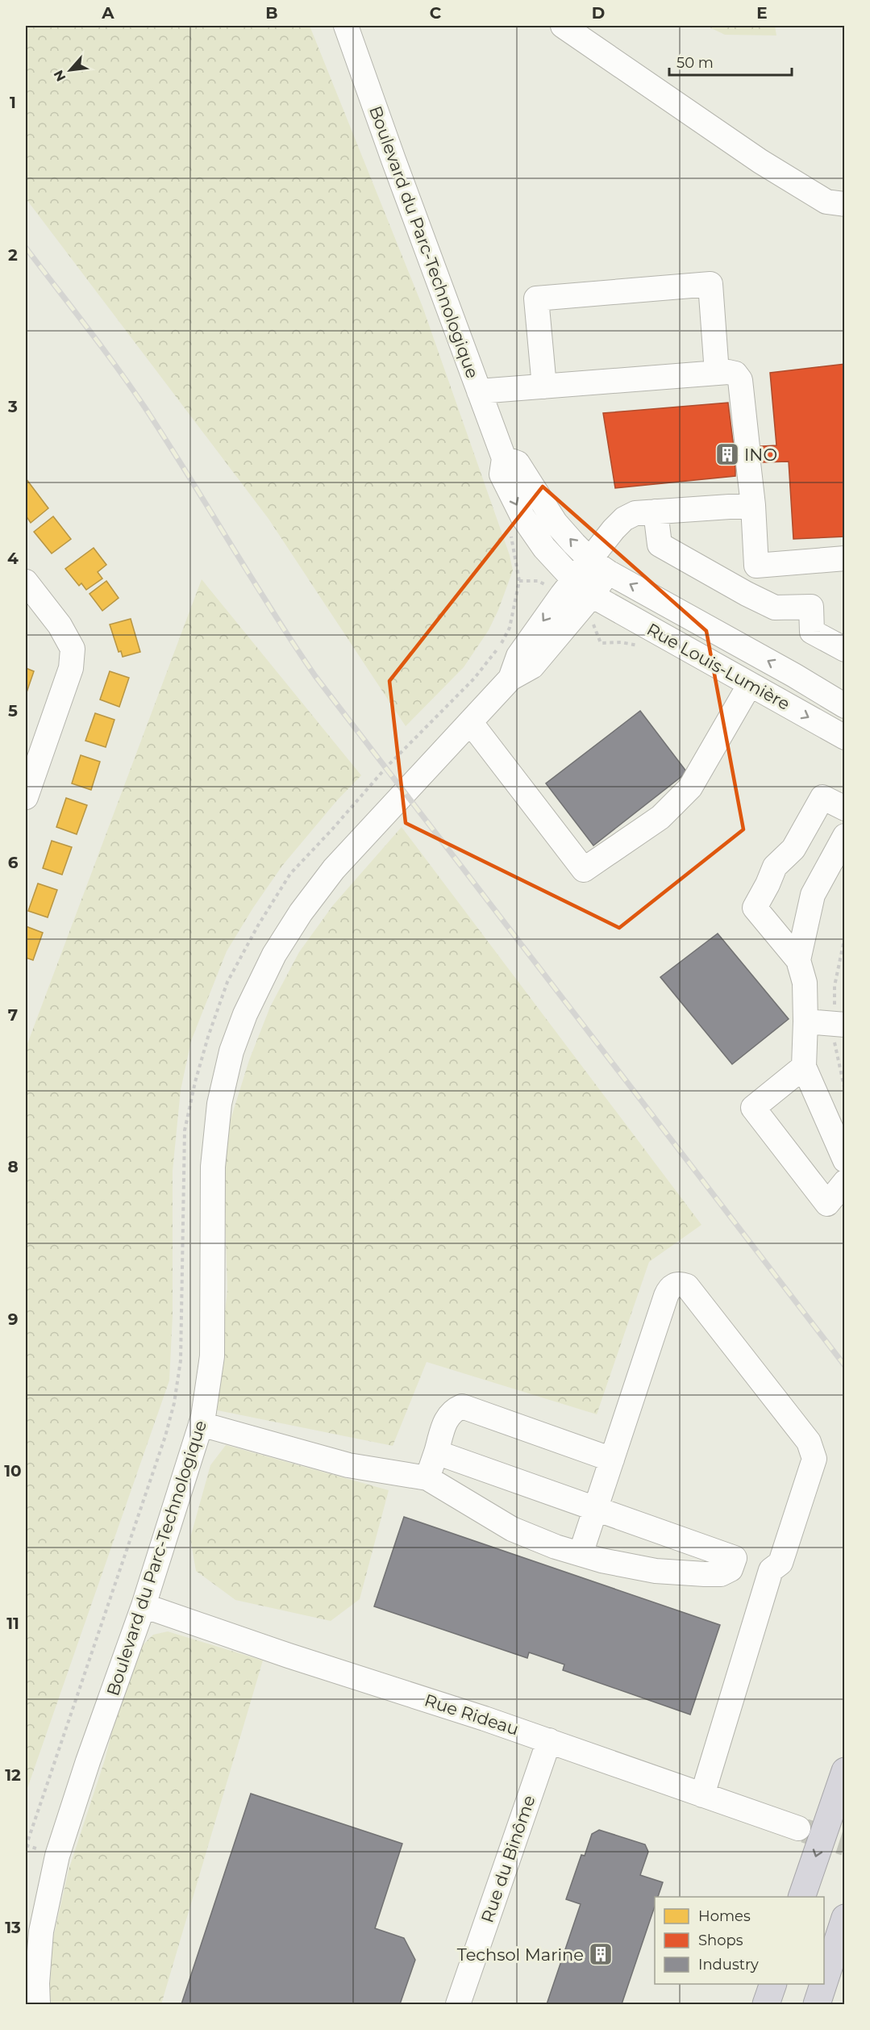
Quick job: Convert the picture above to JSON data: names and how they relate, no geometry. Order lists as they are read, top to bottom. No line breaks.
{"streets":{"street":["Boulevard du Parc-Technologique","Rue Louis-Lumière","Rue Rideau","Rue du Binôme"]},"crossings":[["Boulevard du Parc-Technologique","Rue Louis-Lumière"],["Boulevard du Parc-Technologique","Rue Rideau"],["Rue Rideau","Rue du Binôme"]],"places":{"building":["INO","Techsol Marine"]},"legend":["Homes","Shops","Industry"],"scale_bar":"50 m","north":"bottom left","grid":{"columns":["A","B","C","D","E"],"rows":["1","2","3","4","5","6","7","8","9","10","11","12","13"]}}
